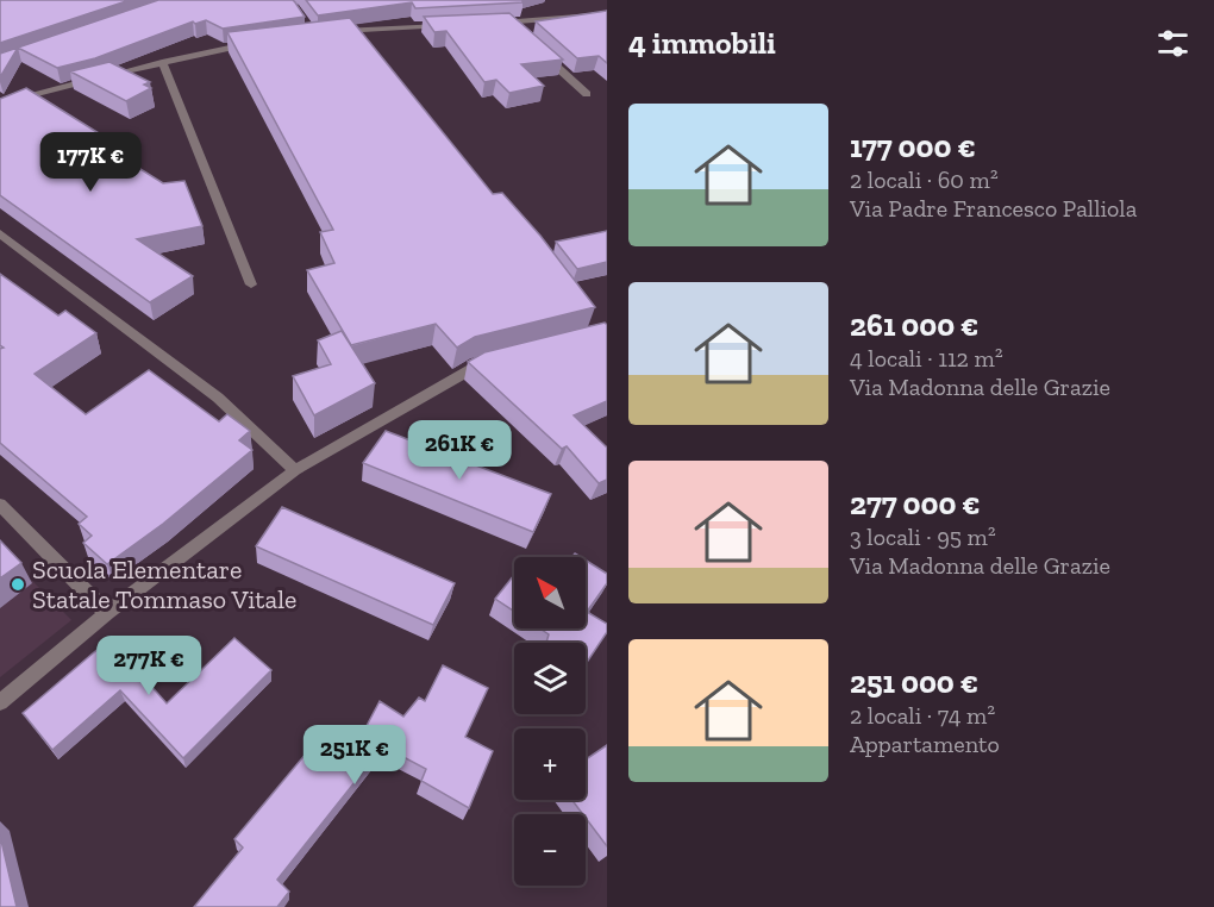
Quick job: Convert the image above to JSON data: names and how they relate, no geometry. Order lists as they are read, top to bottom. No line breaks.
{"places":["Scuola Elementare Statale Tommaso Vitale"],"north":"top left","page":{"heading":"4 immobili","list":[{"name":"177 000 €","note":"2 locali · 60 m² · Via Padre Francesco Palliola"},{"name":"261 000 €","note":"4 locali · 112 m² · Via Madonna delle Grazie"},{"name":"277 000 €","note":"3 locali · 95 m² · Via Madonna delle Grazie"},{"name":"251 000 €","note":"2 locali · 74 m² · Appartamento"}],"price":["177K €","261K €","277K €","251K €"],"map_buttons":["+","−"]}}
